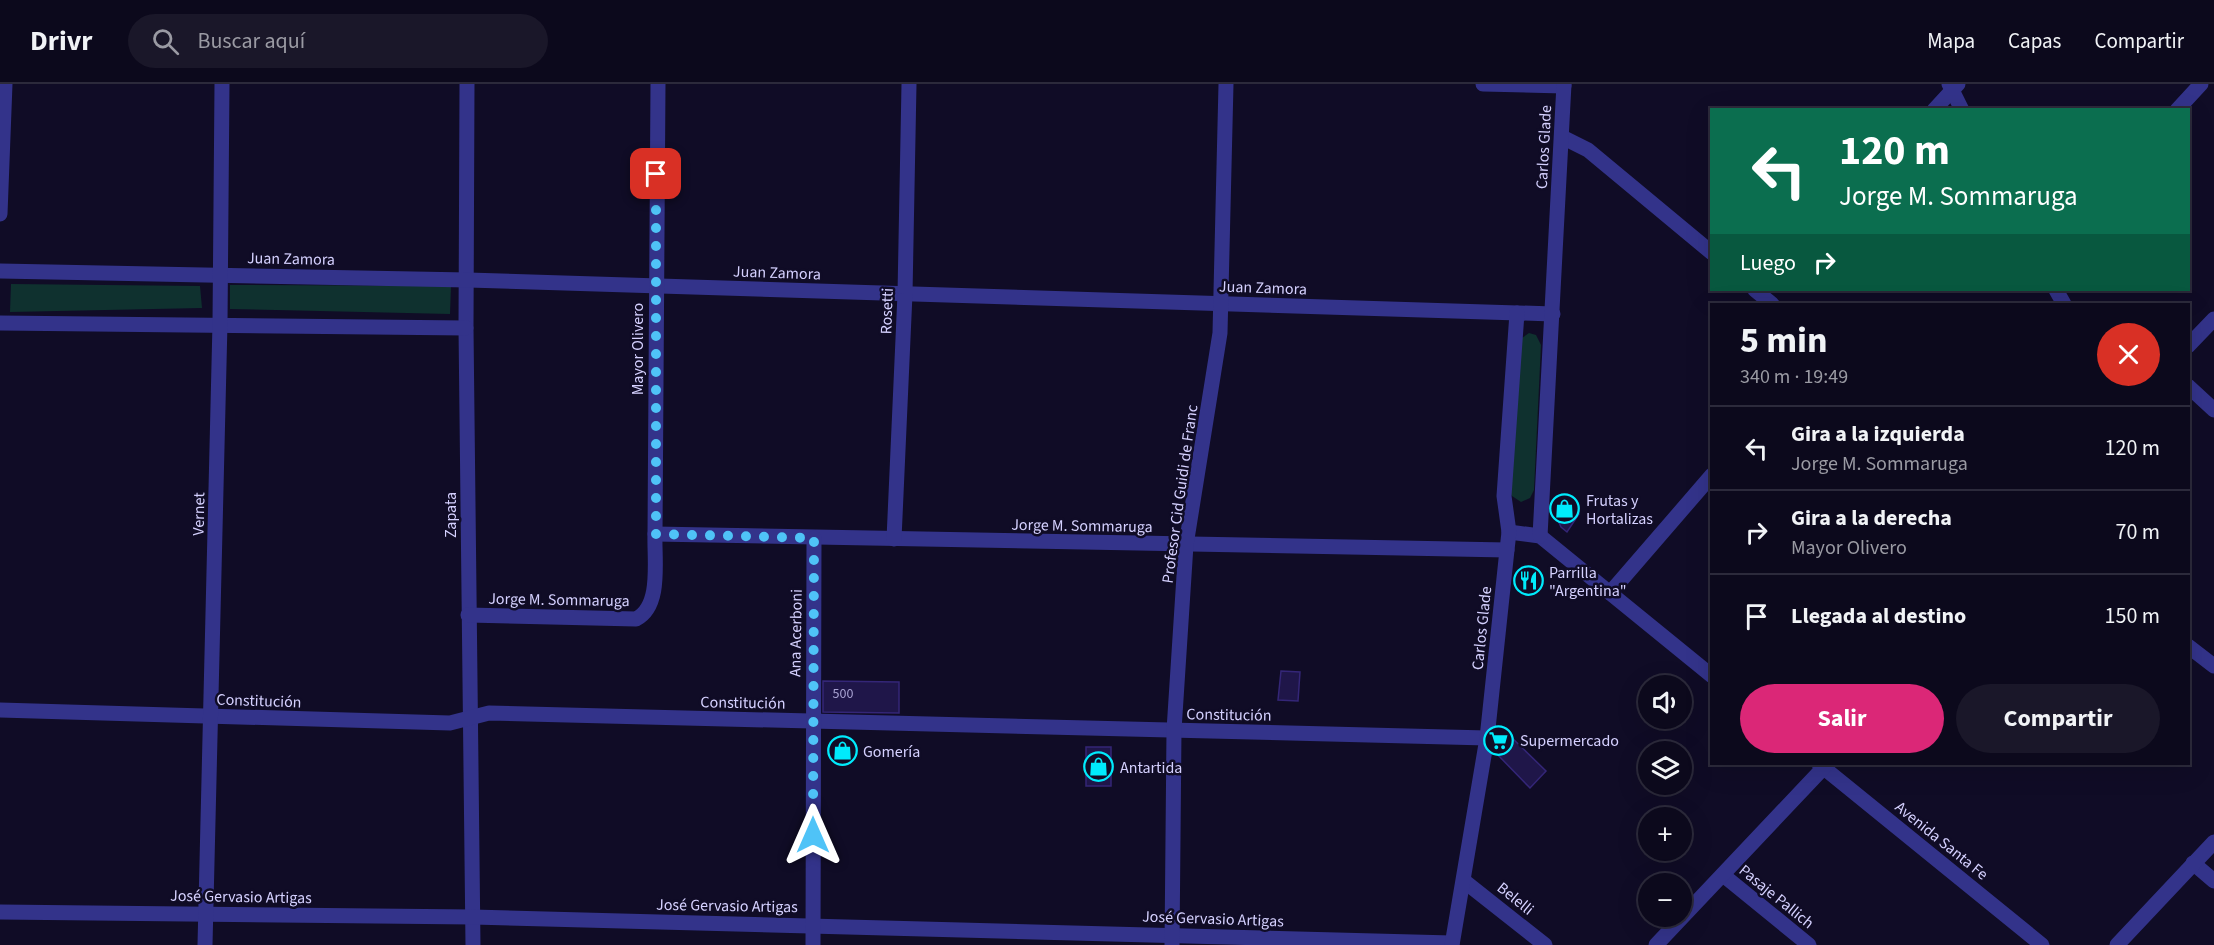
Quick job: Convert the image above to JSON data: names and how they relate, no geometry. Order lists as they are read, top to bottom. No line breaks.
{"streets":{"street":["Carlos Glade","Juan Zamora","Rosetti","Mayor Olivero","Profesor Cid Guidi de Franc","Vernet","Zapata","Jorge M. Sommaruga","Ana Acerboni","Constitución","Avenida Santa Fe","José Gervasio Artigas","Pasaje Pallich","Belelli"]},"crossings":[["Carlos Glade","Juan Zamora"],["Carlos Glade","Jorge M. Sommaruga"],["Carlos Glade","Constitución"],["Carlos Glade","José Gervasio Artigas"],["Carlos Glade","Belelli"],["Juan Zamora","Rosetti"],["Juan Zamora","Mayor Olivero"],["Juan Zamora","Profesor Cid Guidi de Franc"],["Juan Zamora","Vernet"],["Juan Zamora","Zapata"],["Rosetti","Jorge M. Sommaruga"],["Mayor Olivero","Jorge M. Sommaruga"],["Profesor Cid Guidi de Franc","Jorge M. Sommaruga"],["Profesor Cid Guidi de Franc","Constitución"],["Profesor Cid Guidi de Franc","José Gervasio Artigas"],["Vernet","Constitución"],["Vernet","José Gervasio Artigas"],["Zapata","Jorge M. Sommaruga"],["Zapata","Constitución"],["Zapata","José Gervasio Artigas"],["Jorge M. Sommaruga","Ana Acerboni"],["Ana Acerboni","Constitución"],["Ana Acerboni","José Gervasio Artigas"]],"places":{"shop":["Frutas y Hortalizas","Gomería","Antartida"],"restaurant":["Parrilla \"Argentina\""],"supermarket":["Supermercado"]},"house_numbers":["500"],"page":{"header":"Drivr","search":"Buscar aquí","nav":["Mapa","Capas","Compartir"],"turn":["120 m","Jorge M. Sommaruga"],"then":"Luego","heading":["5 min","340 m · 19:49"],"list":[{"name":"Gira a la izquierda","note":"Jorge M. Sommaruga","value":"120 m"},{"name":"Gira a la derecha","note":"Mayor Olivero","value":"70 m"},{"name":"Llegada al destino","value":"150 m"}],"buttons":["Salir","Compartir"],"map_buttons":["+","−"]}}
